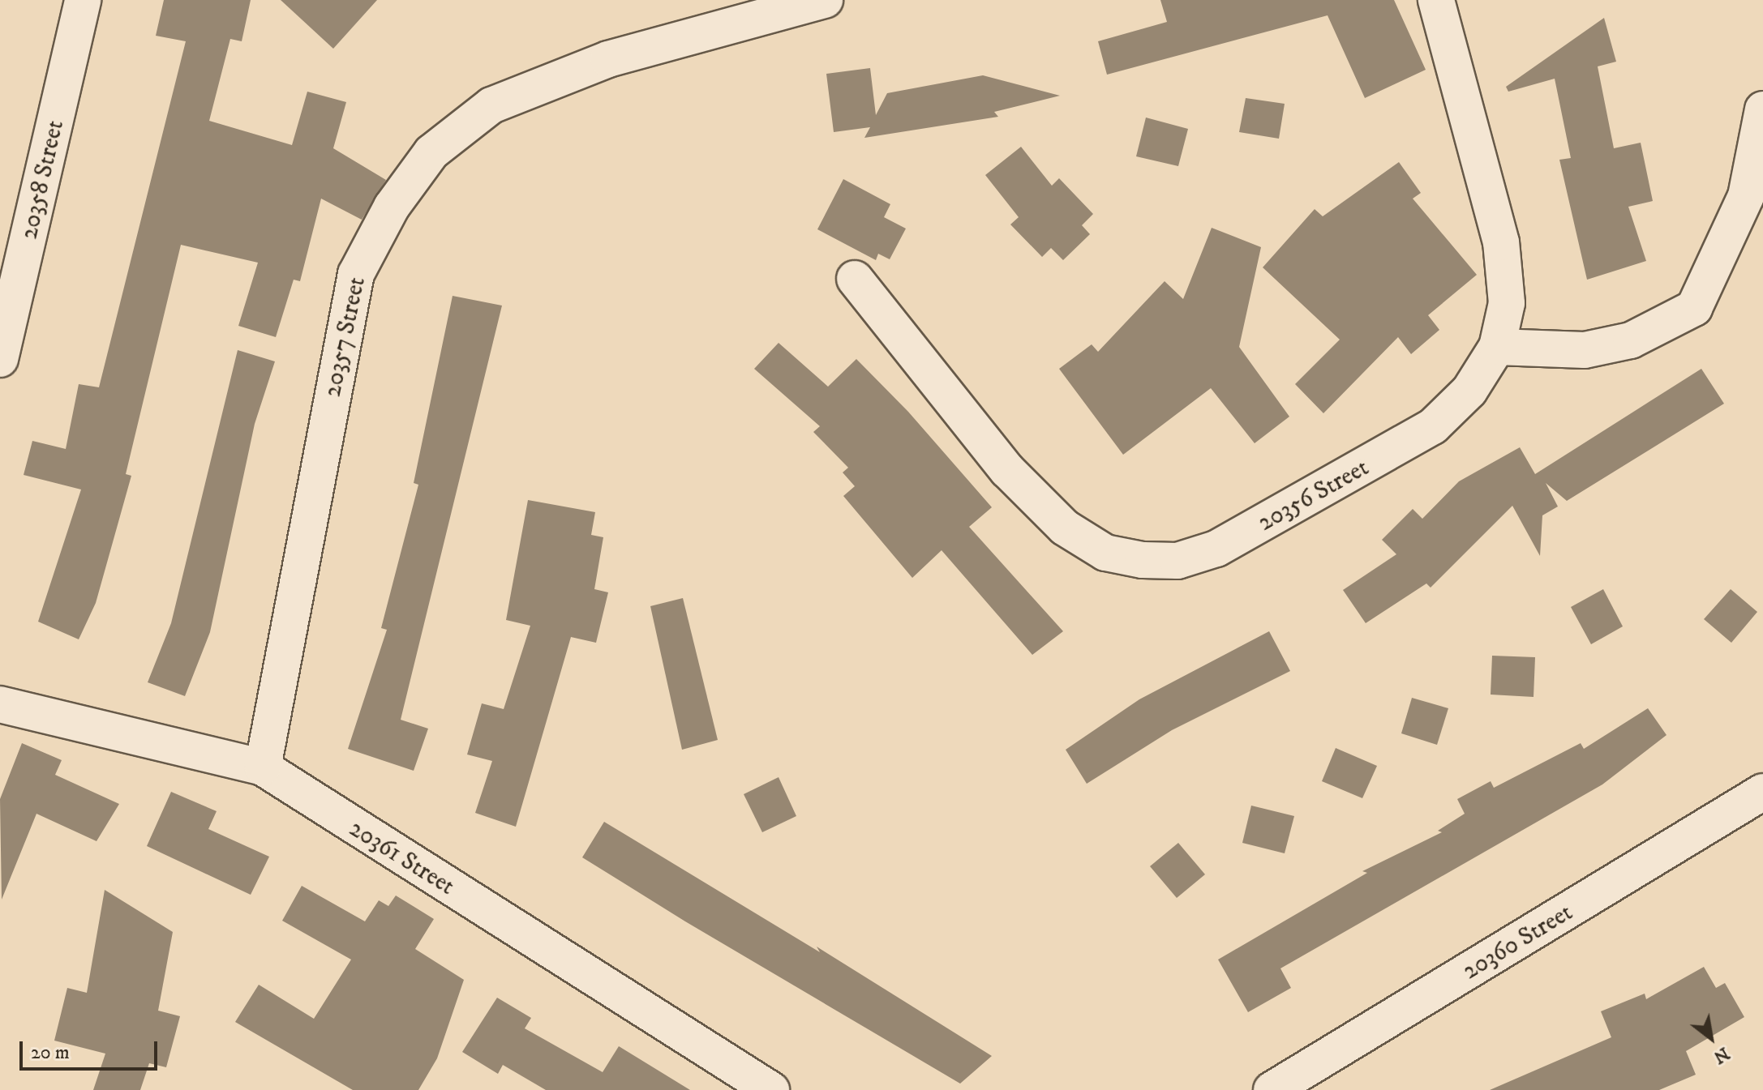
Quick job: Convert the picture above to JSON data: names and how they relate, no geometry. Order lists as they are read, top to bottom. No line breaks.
{"streets":{"street":["20358 Street","20357 Street","20356 Street","20361 Street","20360 Street"]},"crossings":[["20357 Street","20361 Street"]],"scale_bar":"20 m","north":"bottom right"}
